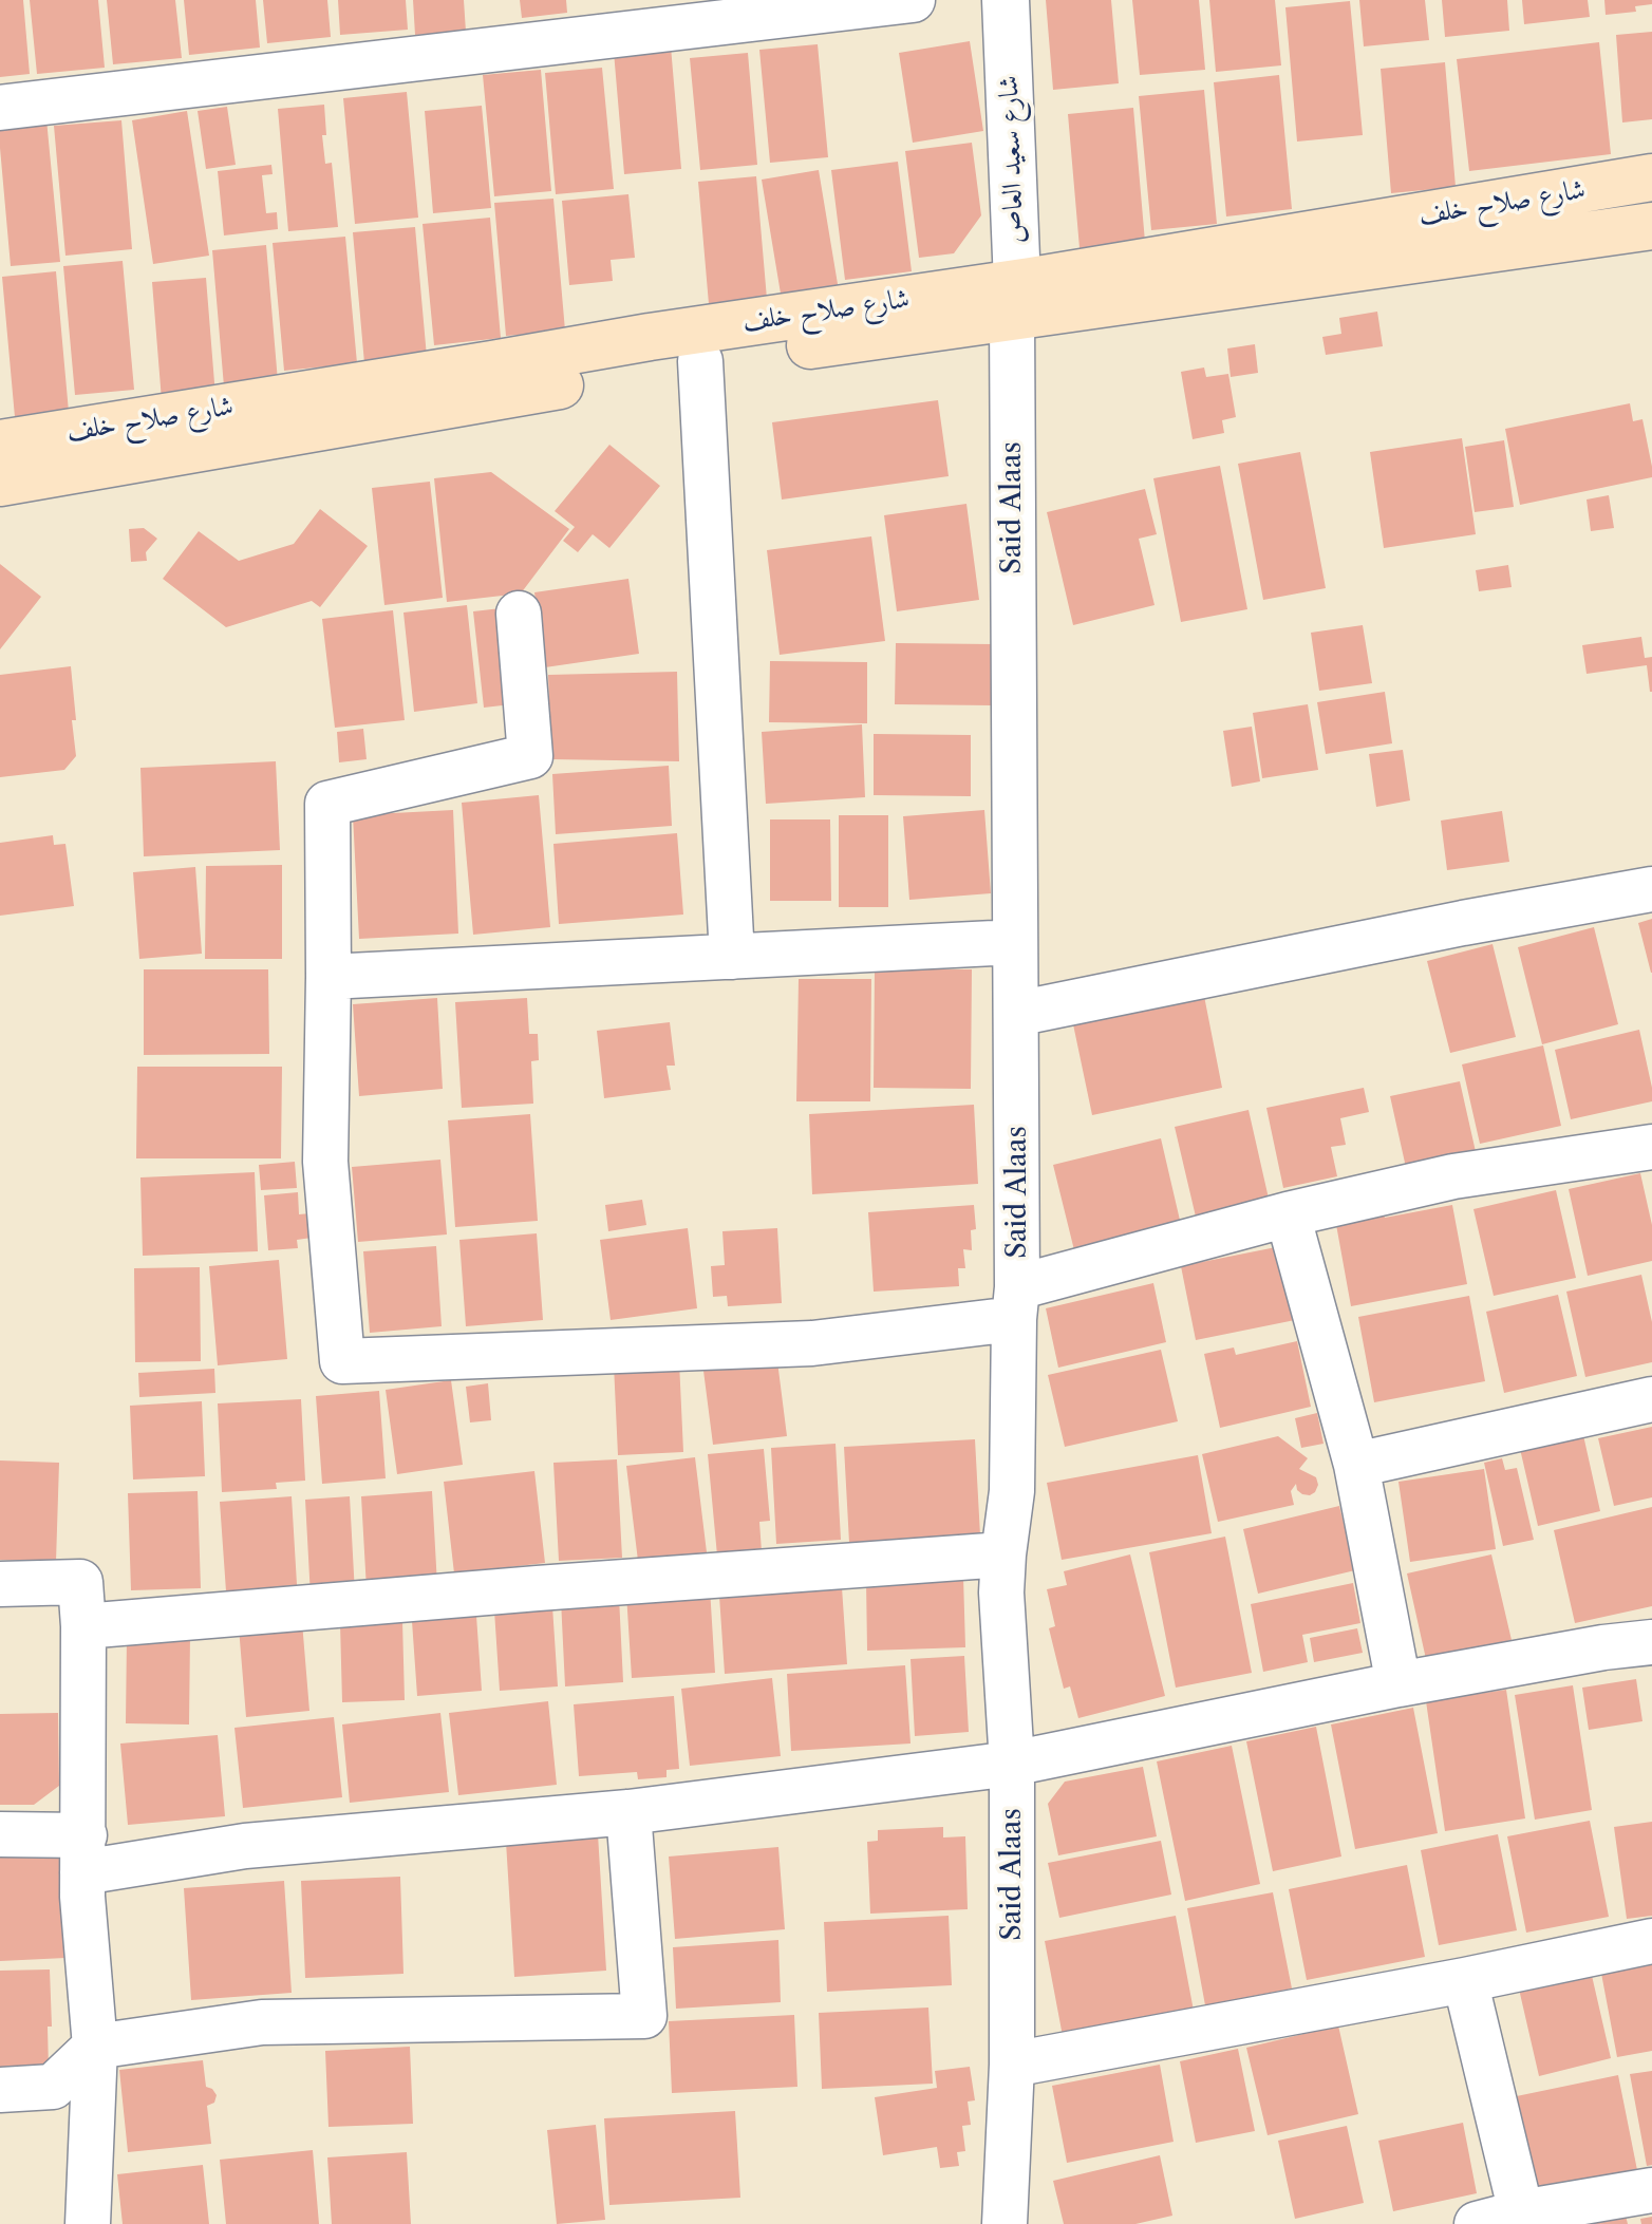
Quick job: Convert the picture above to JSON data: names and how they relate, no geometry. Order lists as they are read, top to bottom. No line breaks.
{"streets":{"main road":["شارع صلاح خلف"],"street":["شارع سعيد العاص","Said Alaas"]},"crossings":[["شارع سعيد العاص","شارع صلاح خلف"],["شارع سعيد العاص","Said Alaas"],["شارع صلاح خلف","Said Alaas"]]}
